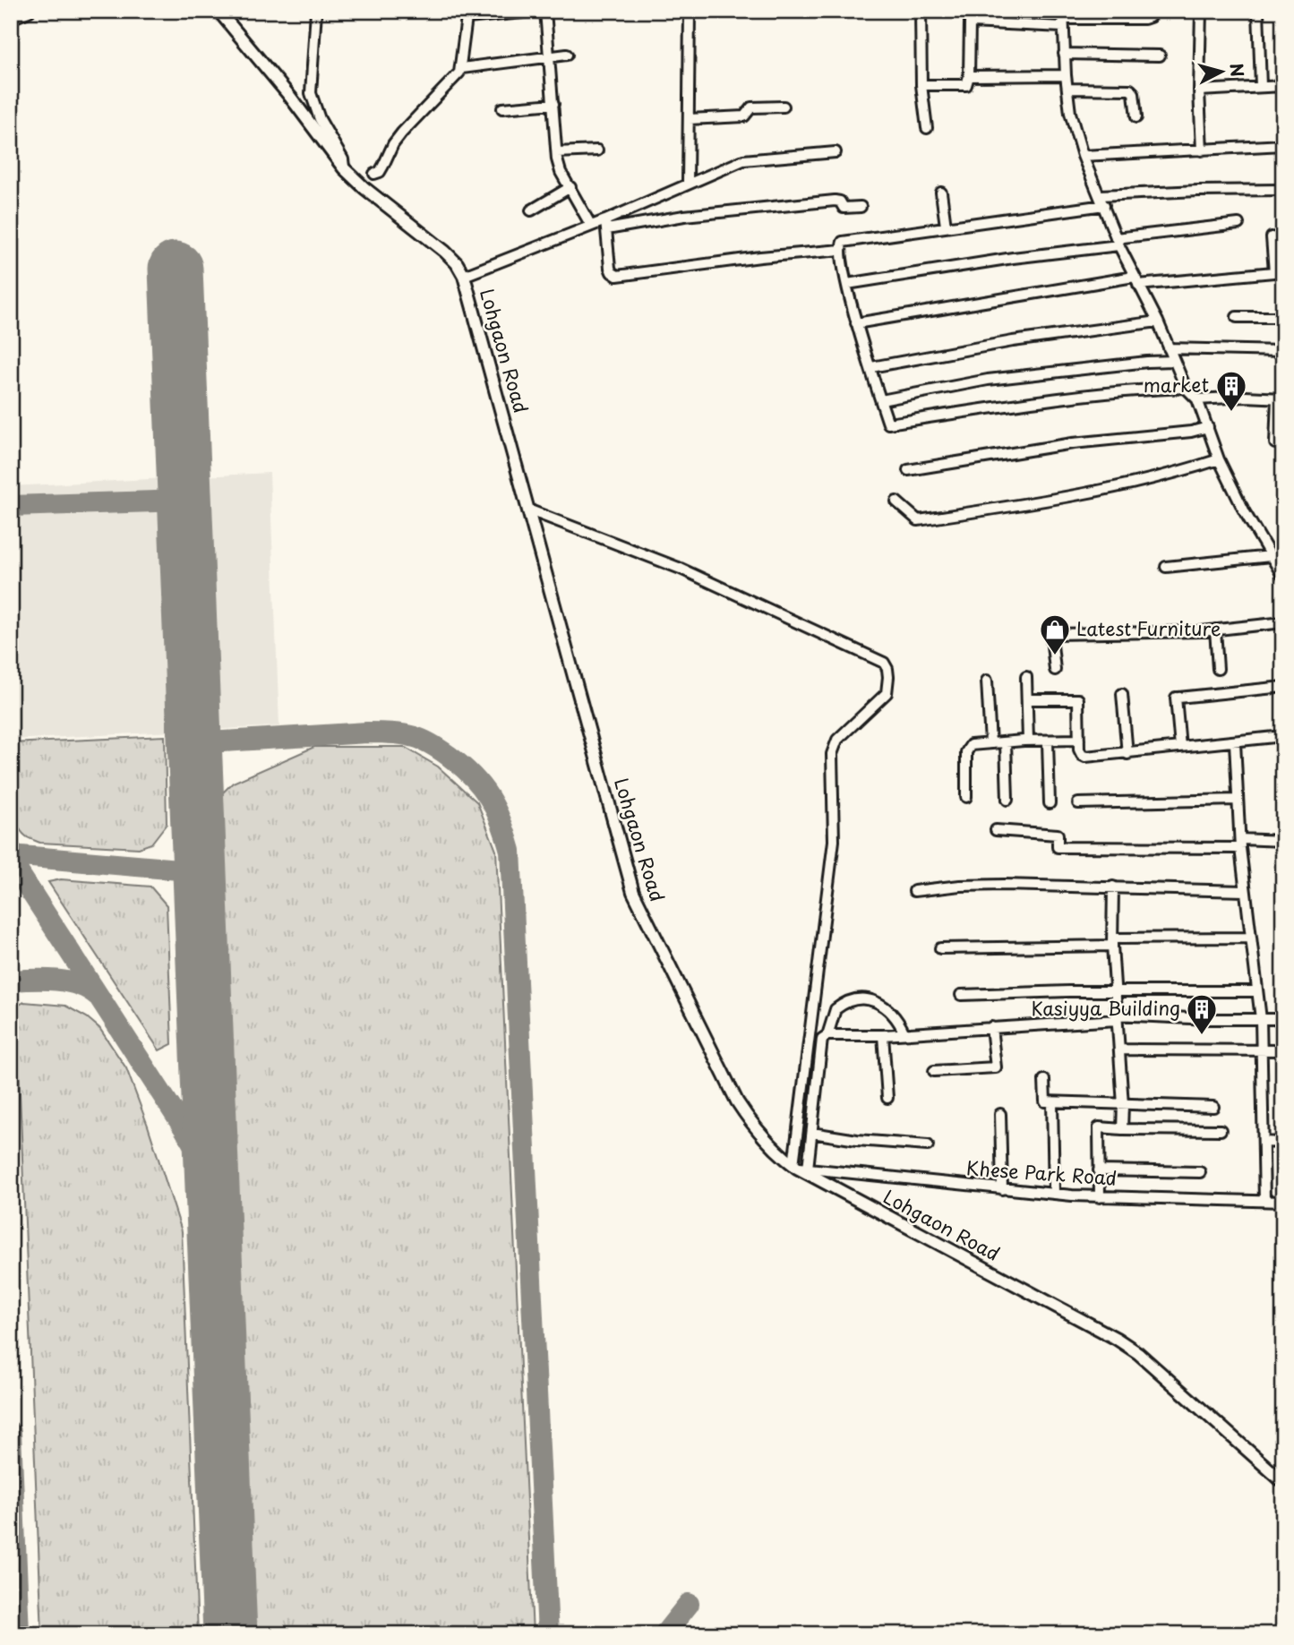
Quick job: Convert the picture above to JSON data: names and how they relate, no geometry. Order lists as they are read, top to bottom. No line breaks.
{"streets":{"main road":["Lohgaon Road"],"street":["Khese Park Road"]},"crossings":[["Lohgaon Road","Khese Park Road"]],"places":{"building":["market","Kasiyya Building"],"shop":["Latest Furniture"]},"north":"right"}
